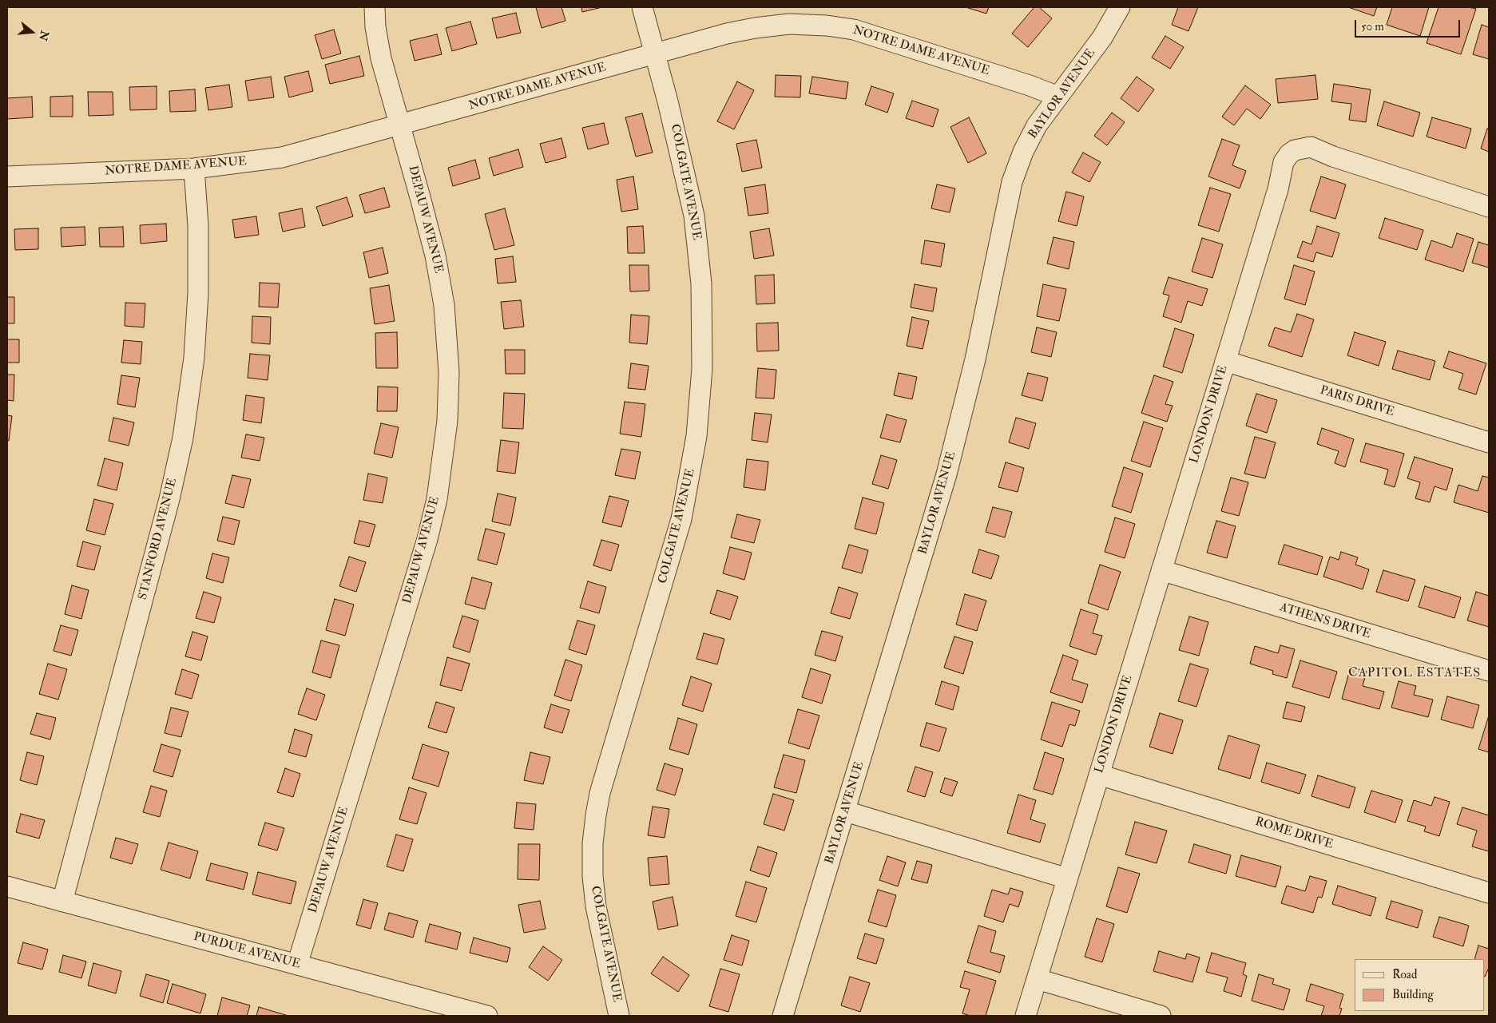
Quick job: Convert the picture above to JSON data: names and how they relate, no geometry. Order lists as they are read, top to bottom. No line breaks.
{"streets":{"street":["NOTRE DAME AVENUE","BAYLOR AVENUE","COLGATE AVENUE","DEPAUW AVENUE","PARIS DRIVE","LONDON DRIVE","STANFORD AVENUE","ATHENS DRIVE","ROME DRIVE","PURDUE AVENUE"]},"crossings":[["NOTRE DAME AVENUE","BAYLOR AVENUE"],["NOTRE DAME AVENUE","COLGATE AVENUE"],["NOTRE DAME AVENUE","DEPAUW AVENUE"],["NOTRE DAME AVENUE","STANFORD AVENUE"],["DEPAUW AVENUE","PURDUE AVENUE"],["PARIS DRIVE","LONDON DRIVE"],["LONDON DRIVE","ATHENS DRIVE"],["LONDON DRIVE","ROME DRIVE"],["STANFORD AVENUE","PURDUE AVENUE"]],"districts":["CAPITOL ESTATES"],"legend":["Road","Building"],"scale_bar":"50 m","north":"right"}
